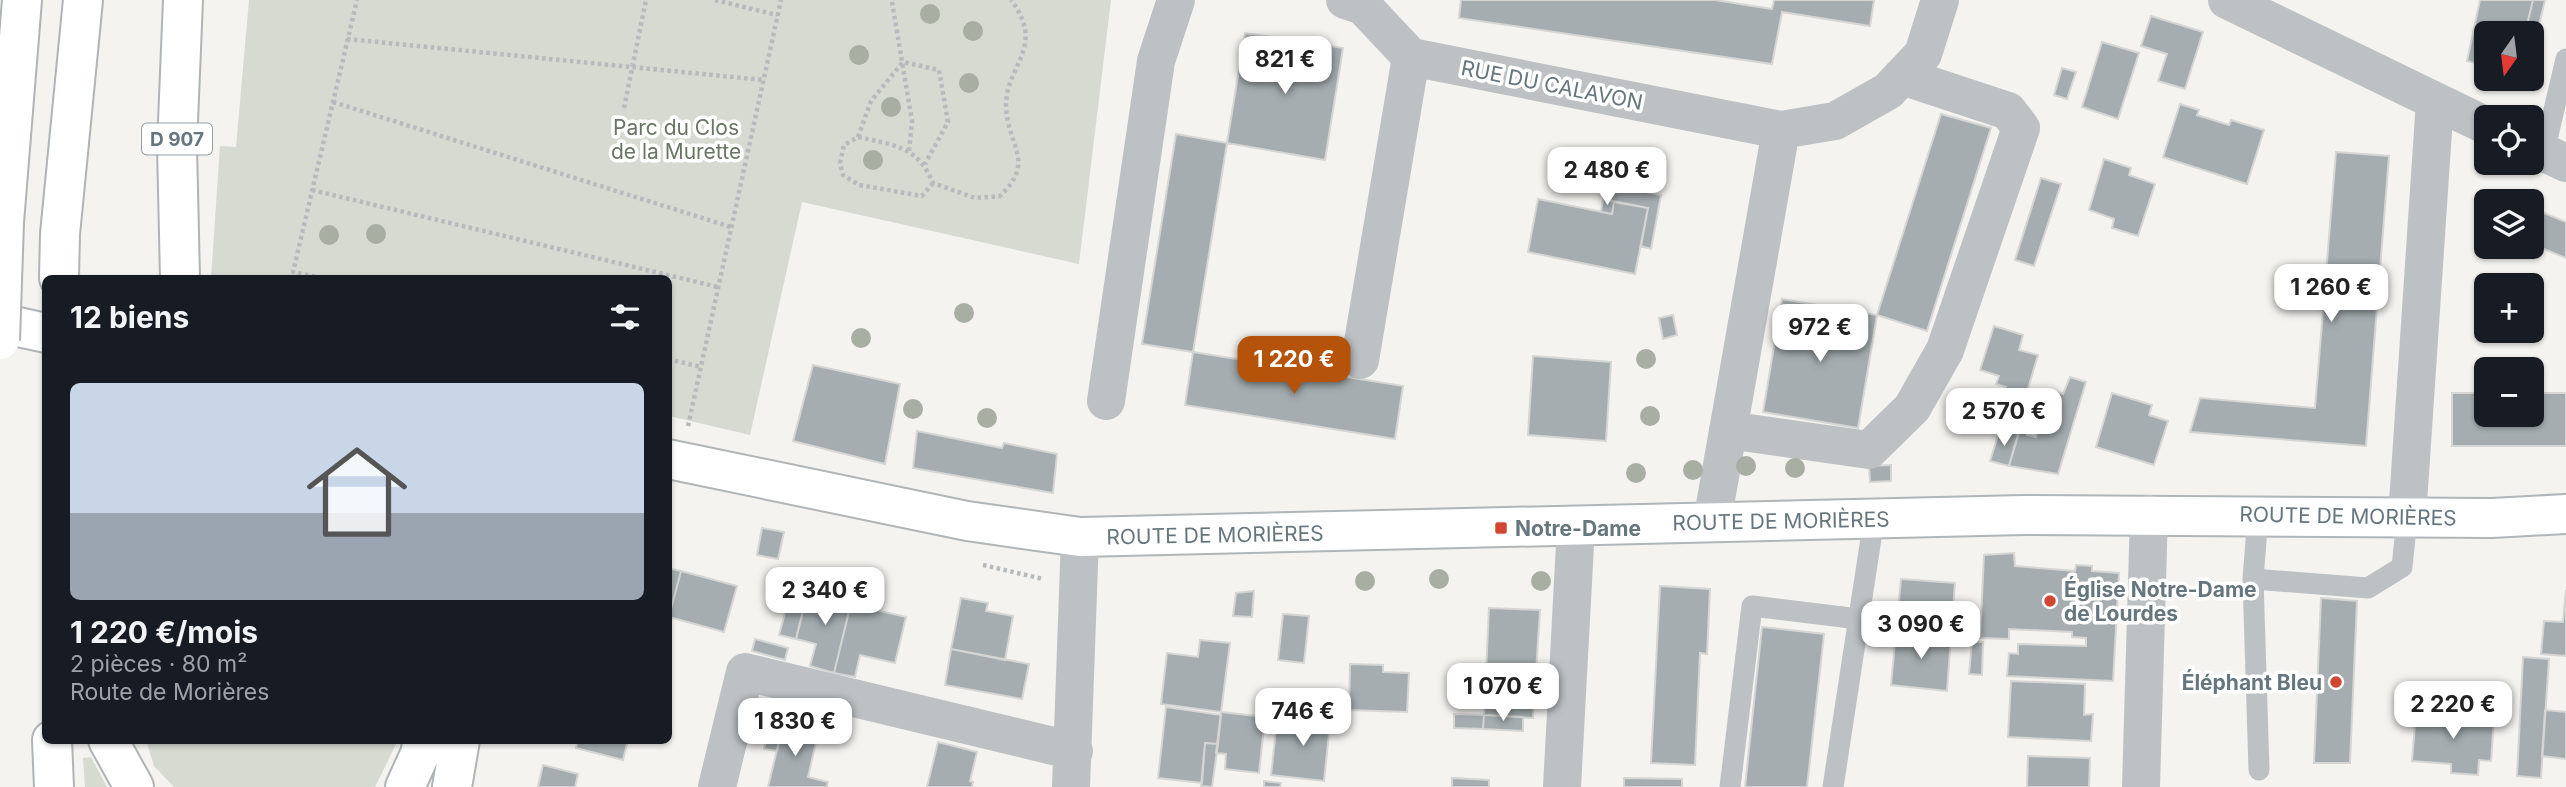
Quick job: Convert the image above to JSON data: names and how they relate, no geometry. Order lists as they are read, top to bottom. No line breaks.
{"streets":{"main road":["D 907","ROUTE DE MORIÈRES"],"street":["RUE DU CALAVON"]},"parks":["Parc du Clos de la Murette"],"places":{"transit":["Notre-Dame"],"other":["Église Notre-Dame de Lourdes","Éléphant Bleu"]},"north":"bottom","page":{"map_buttons":["+","−"],"price":["821 €","2 480 €","1 260 €","972 €","1 220 €","2 570 €","2 340 €","3 090 €","1 070 €","2 220 €","746 €","1 830 €"],"heading":"12 biens","list":[{"name":"1 220 €/mois","note":"2 pièces · 80 m² · Route de Morières"}]}}
